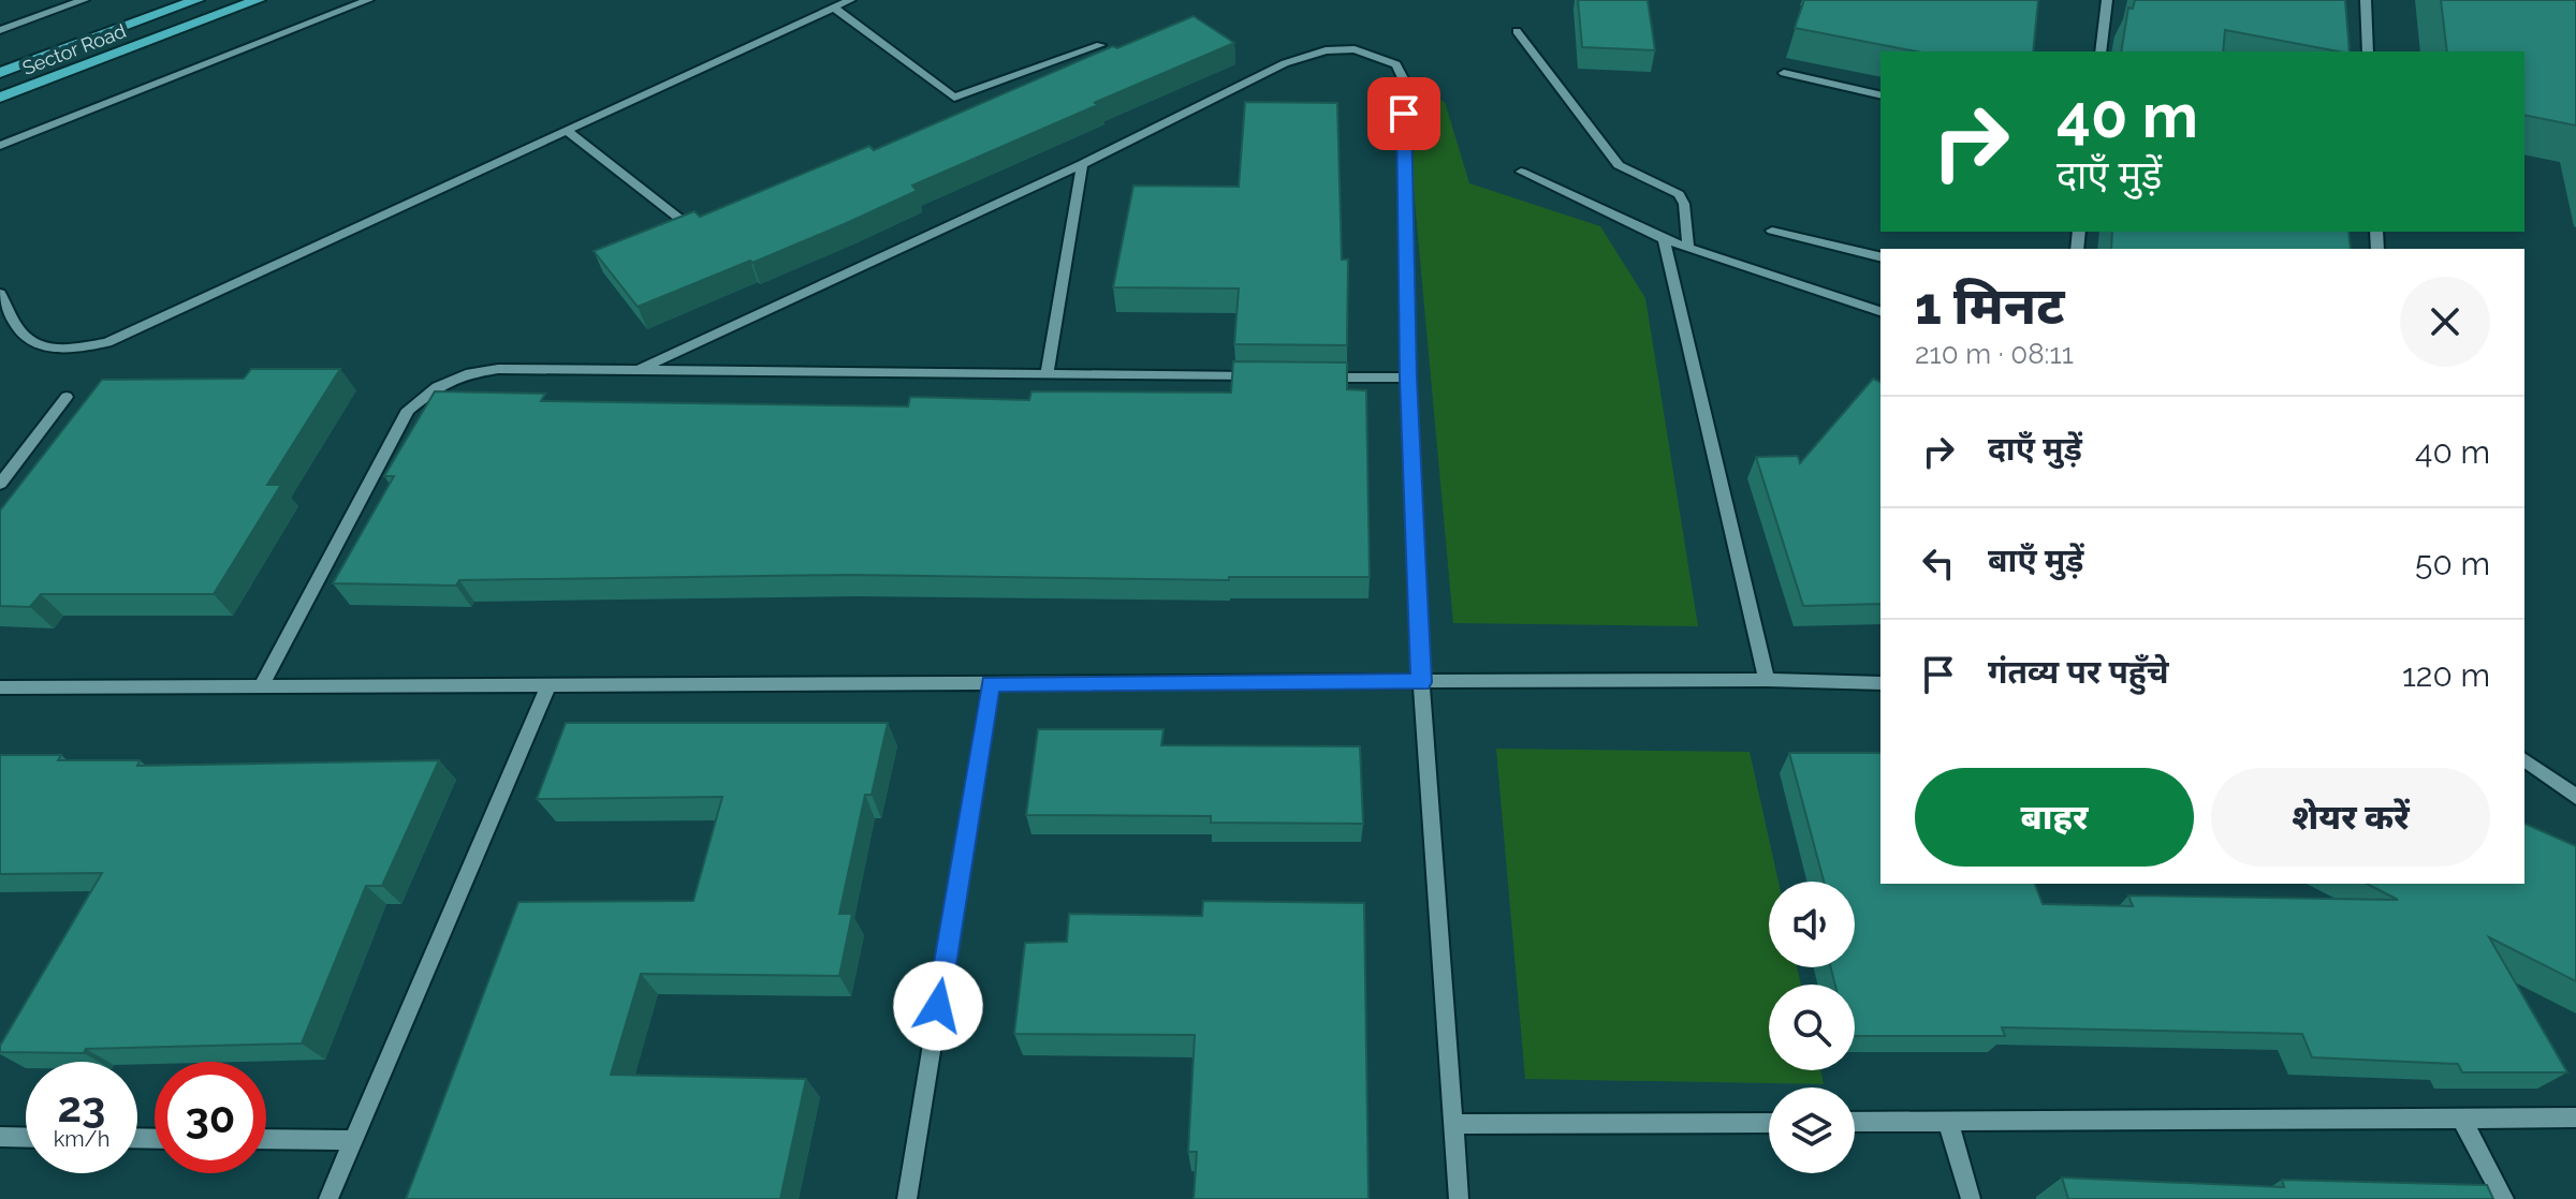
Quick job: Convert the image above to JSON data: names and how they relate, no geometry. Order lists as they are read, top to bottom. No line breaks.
{"streets":{"main road":["Sector Road"]},"page":{"turn":["40 m","दाएँ मुड़ें"],"heading":["1 मिनट","210 m · 08:11"],"list":[{"name":"दाएँ मुड़ें","value":"40 m"},{"name":"बाएँ मुड़ें","value":"50 m"},{"name":"गंतव्य पर पहुँचे","value":"120 m"}],"buttons":["बाहर","शेयर करें"],"speed":"23 km/h","limit":"30"}}
